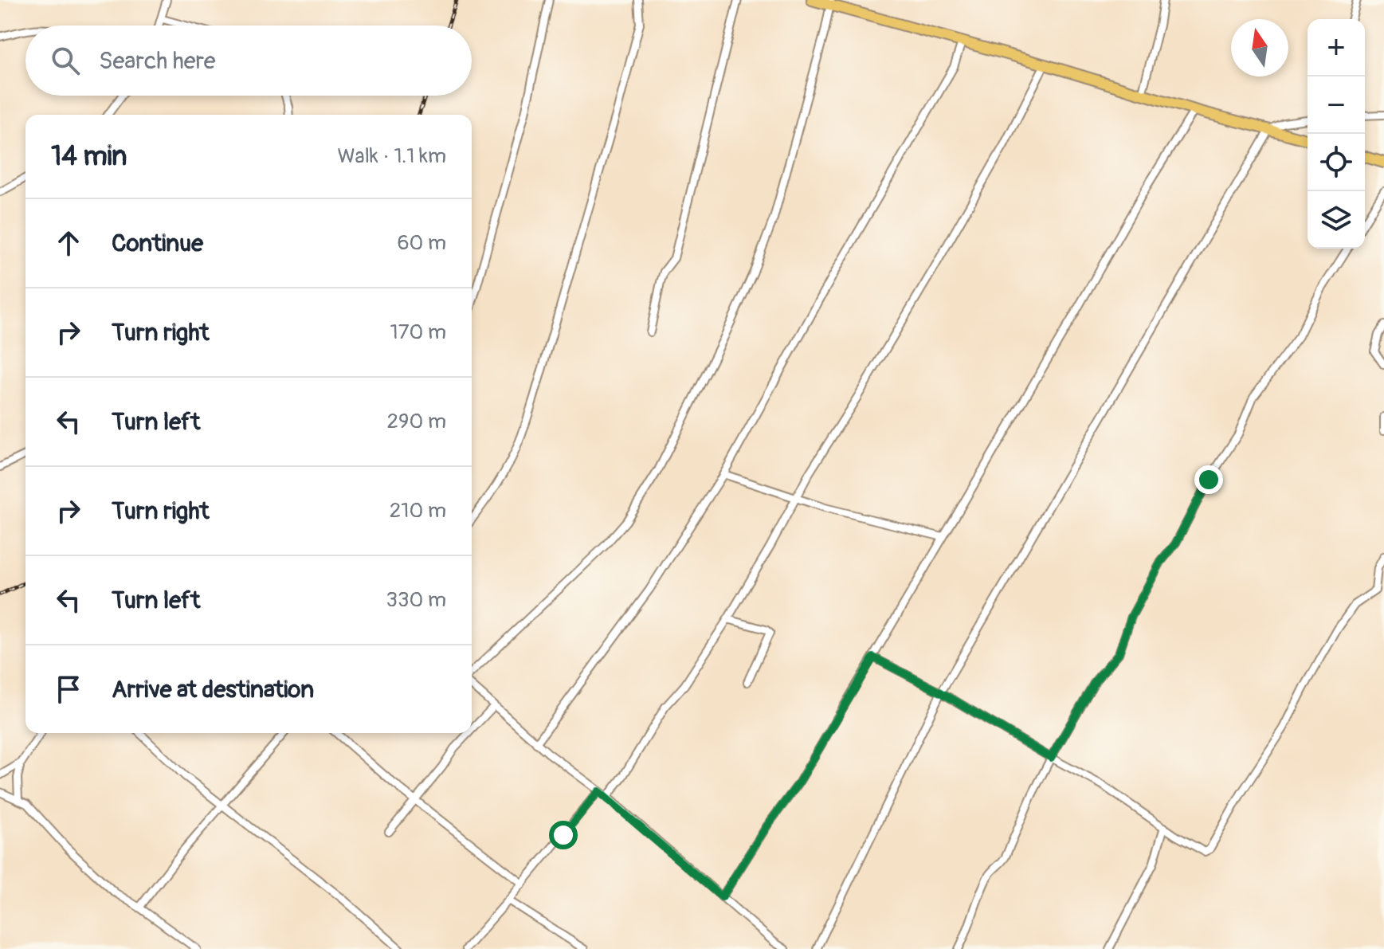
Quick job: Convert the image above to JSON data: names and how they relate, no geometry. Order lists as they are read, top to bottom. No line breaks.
{"north":"top","page":{"map_buttons":["+","−"],"search":"Search here","heading":["14 min","Walk · 1.1 km"],"list":[["Continue","60 m"],["Turn right","170 m"],["Turn left","290 m"],["Turn right","210 m"],["Turn left","330 m"],"Arrive at destination"]}}
